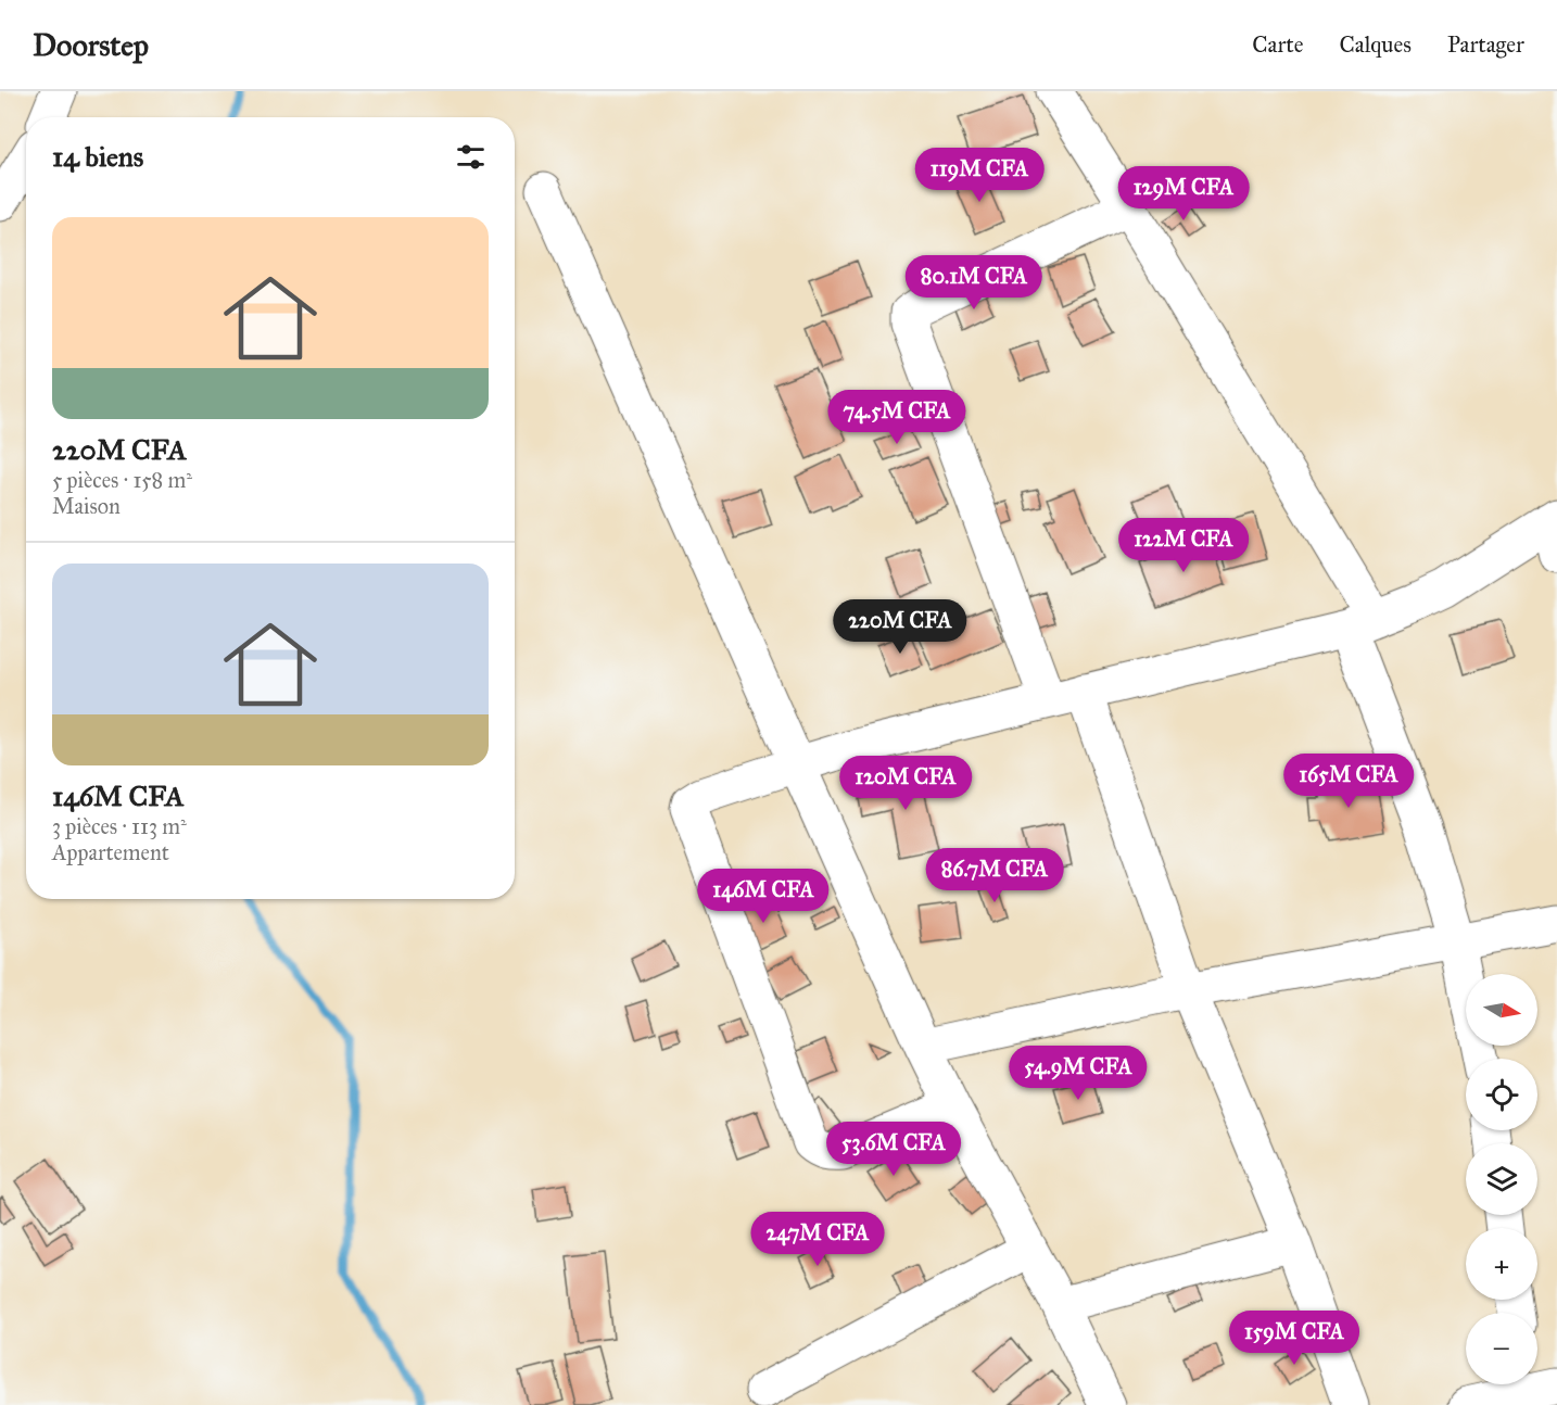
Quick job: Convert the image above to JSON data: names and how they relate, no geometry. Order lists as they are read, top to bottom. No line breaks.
{"north":"right","page":{"header":"Doorstep","nav":["Carte","Calques","Partager"],"heading":"14 biens","price":["119M CFA","129M CFA","80.1M CFA","74.5M CFA","122M CFA","220M CFA","165M CFA","120M CFA","86.7M CFA","146M CFA","54.9M CFA","53.6M CFA","247M CFA","159M CFA"],"list":[{"name":"220M CFA","note":"5 pièces · 158 m² · Maison"},{"name":"146M CFA","note":"3 pièces · 113 m² · Appartement"}],"map_buttons":["+","−"]}}
